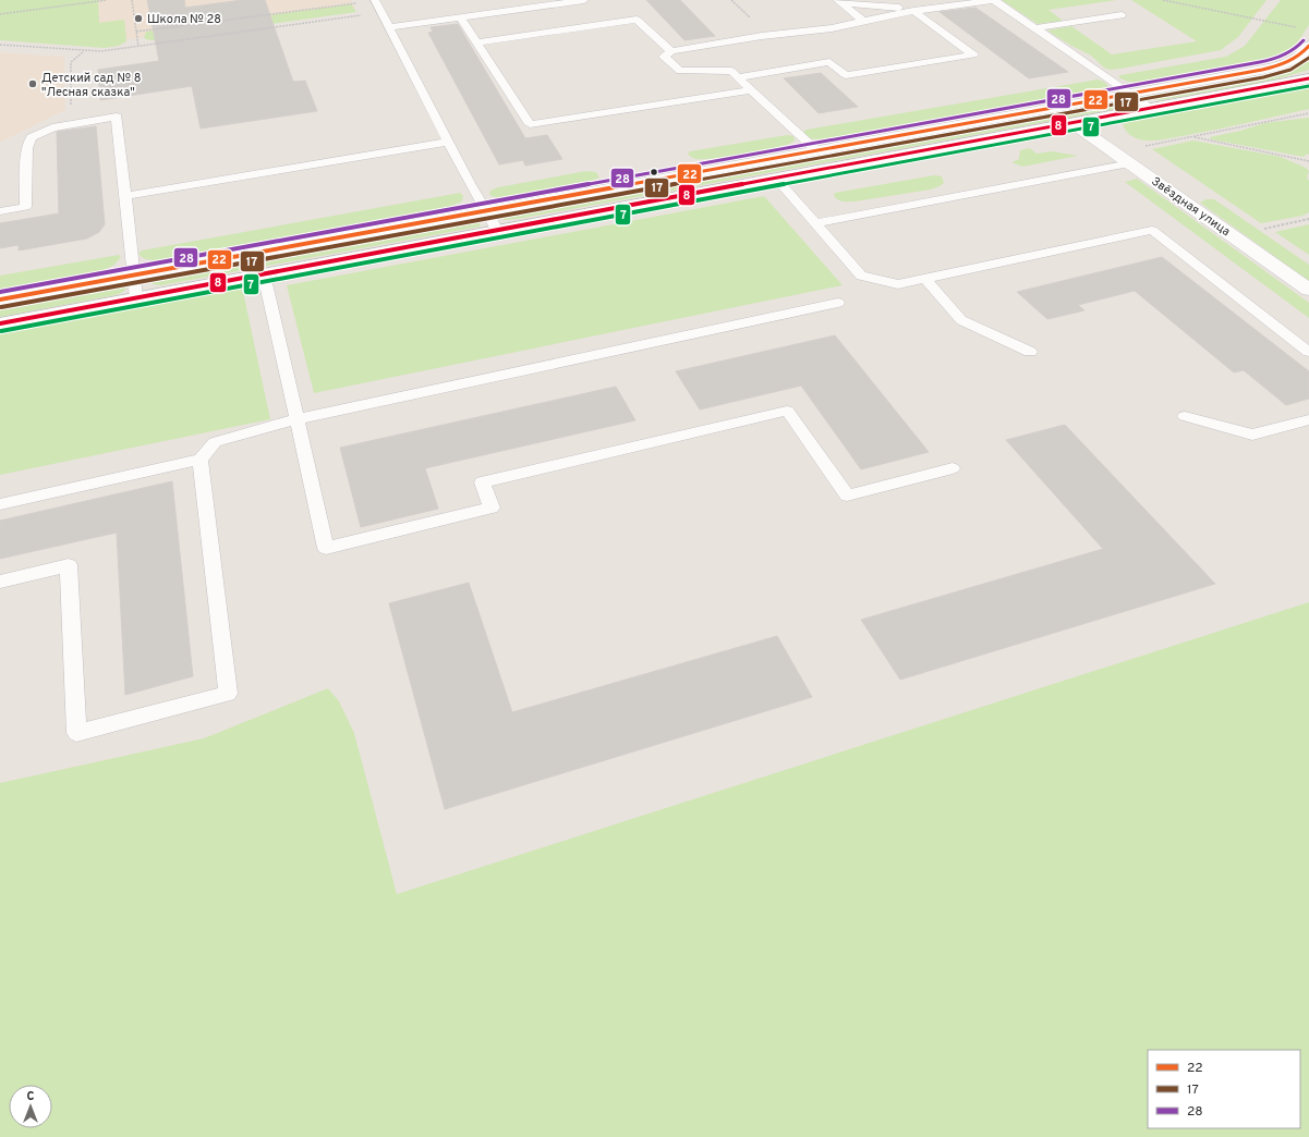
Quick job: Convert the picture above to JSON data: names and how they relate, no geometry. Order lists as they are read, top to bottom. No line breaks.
{"streets":{"main road":["Звёздная улица"]},"places":["Школа № 28","Детский сад № 8 \"Лесная сказка\""],"lines":["transit line 28","transit line 22","transit line 17","transit line 8","transit line 7"],"legend":["22","17","28"],"north":"top"}
